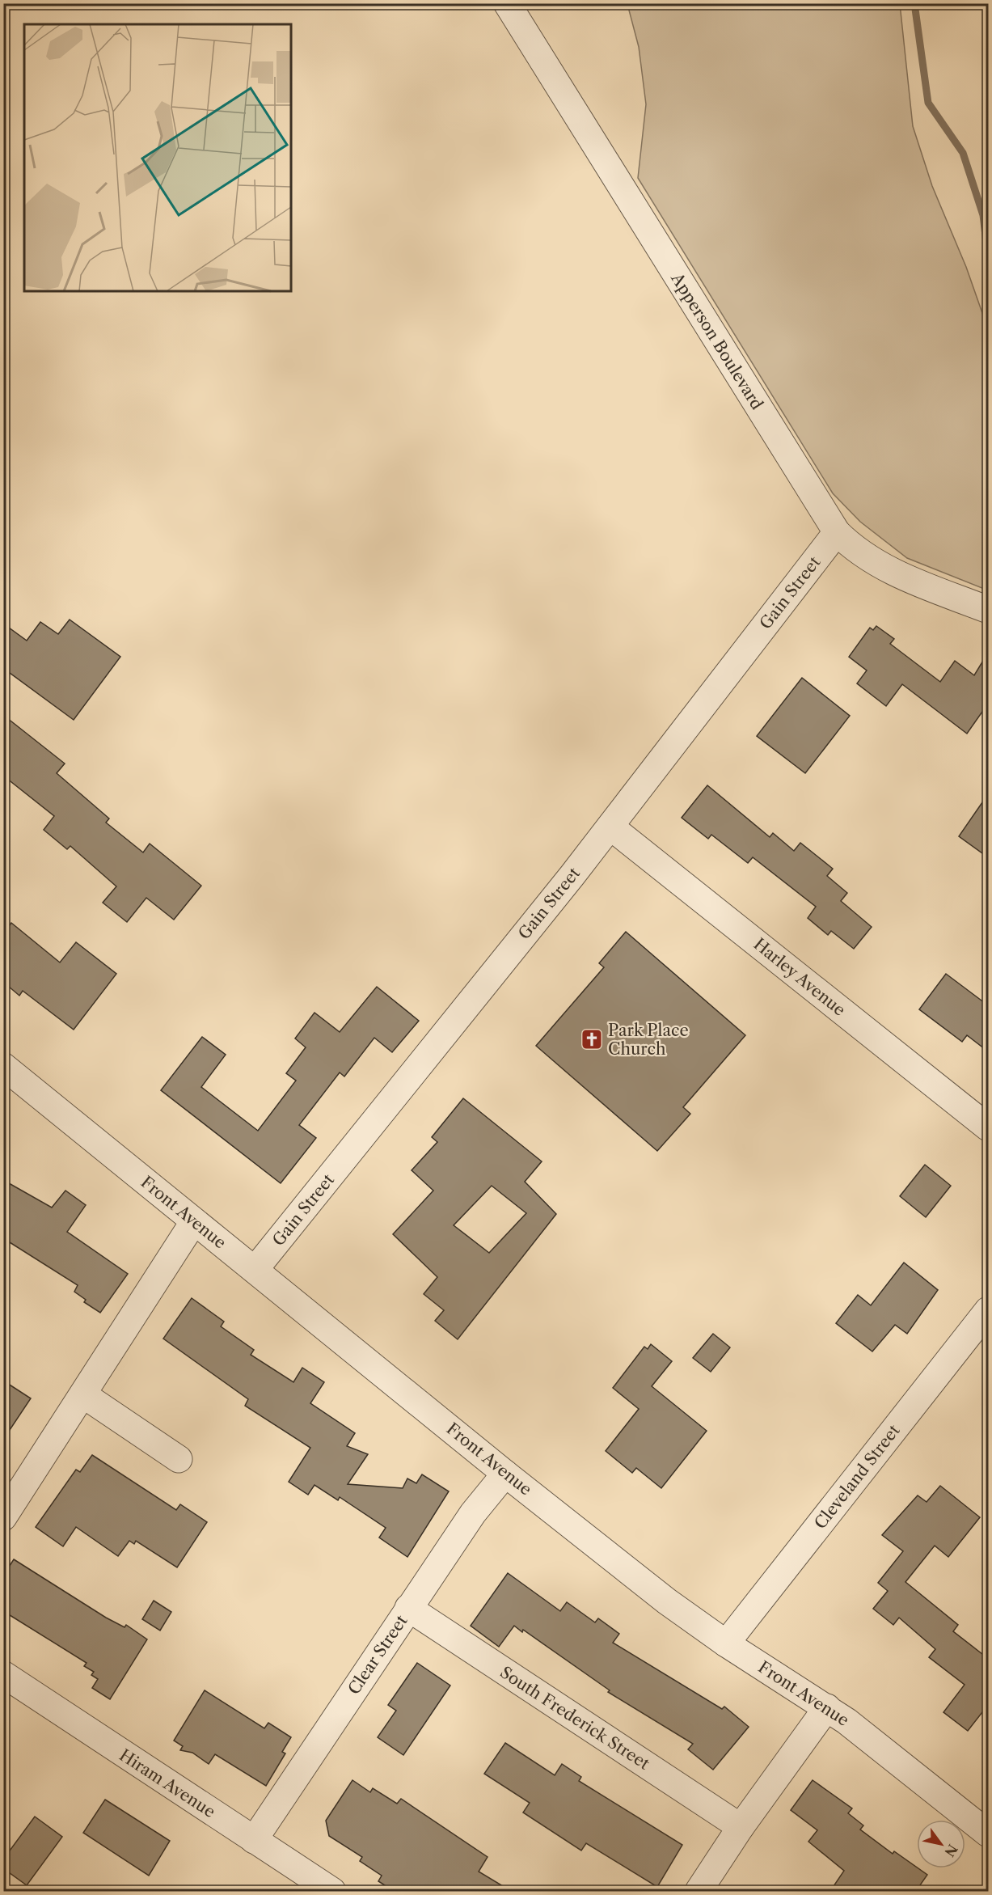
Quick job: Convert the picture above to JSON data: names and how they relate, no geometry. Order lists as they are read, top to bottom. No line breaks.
{"streets":{"street":["Apperson Boulevard","Gain Street","Harley Avenue","Front Avenue","Cleveland Street","Clear Street","South Frederick Street","Hiram Avenue"]},"crossings":[["Apperson Boulevard","Gain Street"],["Gain Street","Harley Avenue"],["Gain Street","Front Avenue"],["Front Avenue","Cleveland Street"],["Front Avenue","Clear Street"],["Clear Street","South Frederick Street"],["Clear Street","Hiram Avenue"]],"places":{"church":["Park Place Church"]},"north":"bottom right"}
